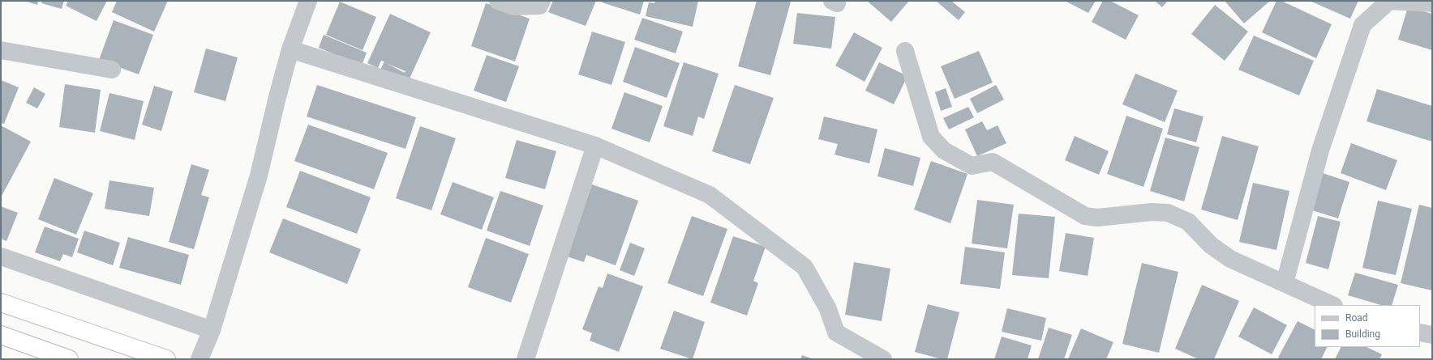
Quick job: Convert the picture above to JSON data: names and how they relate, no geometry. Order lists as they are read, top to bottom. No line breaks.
{"legend":["Road","Building"]}
